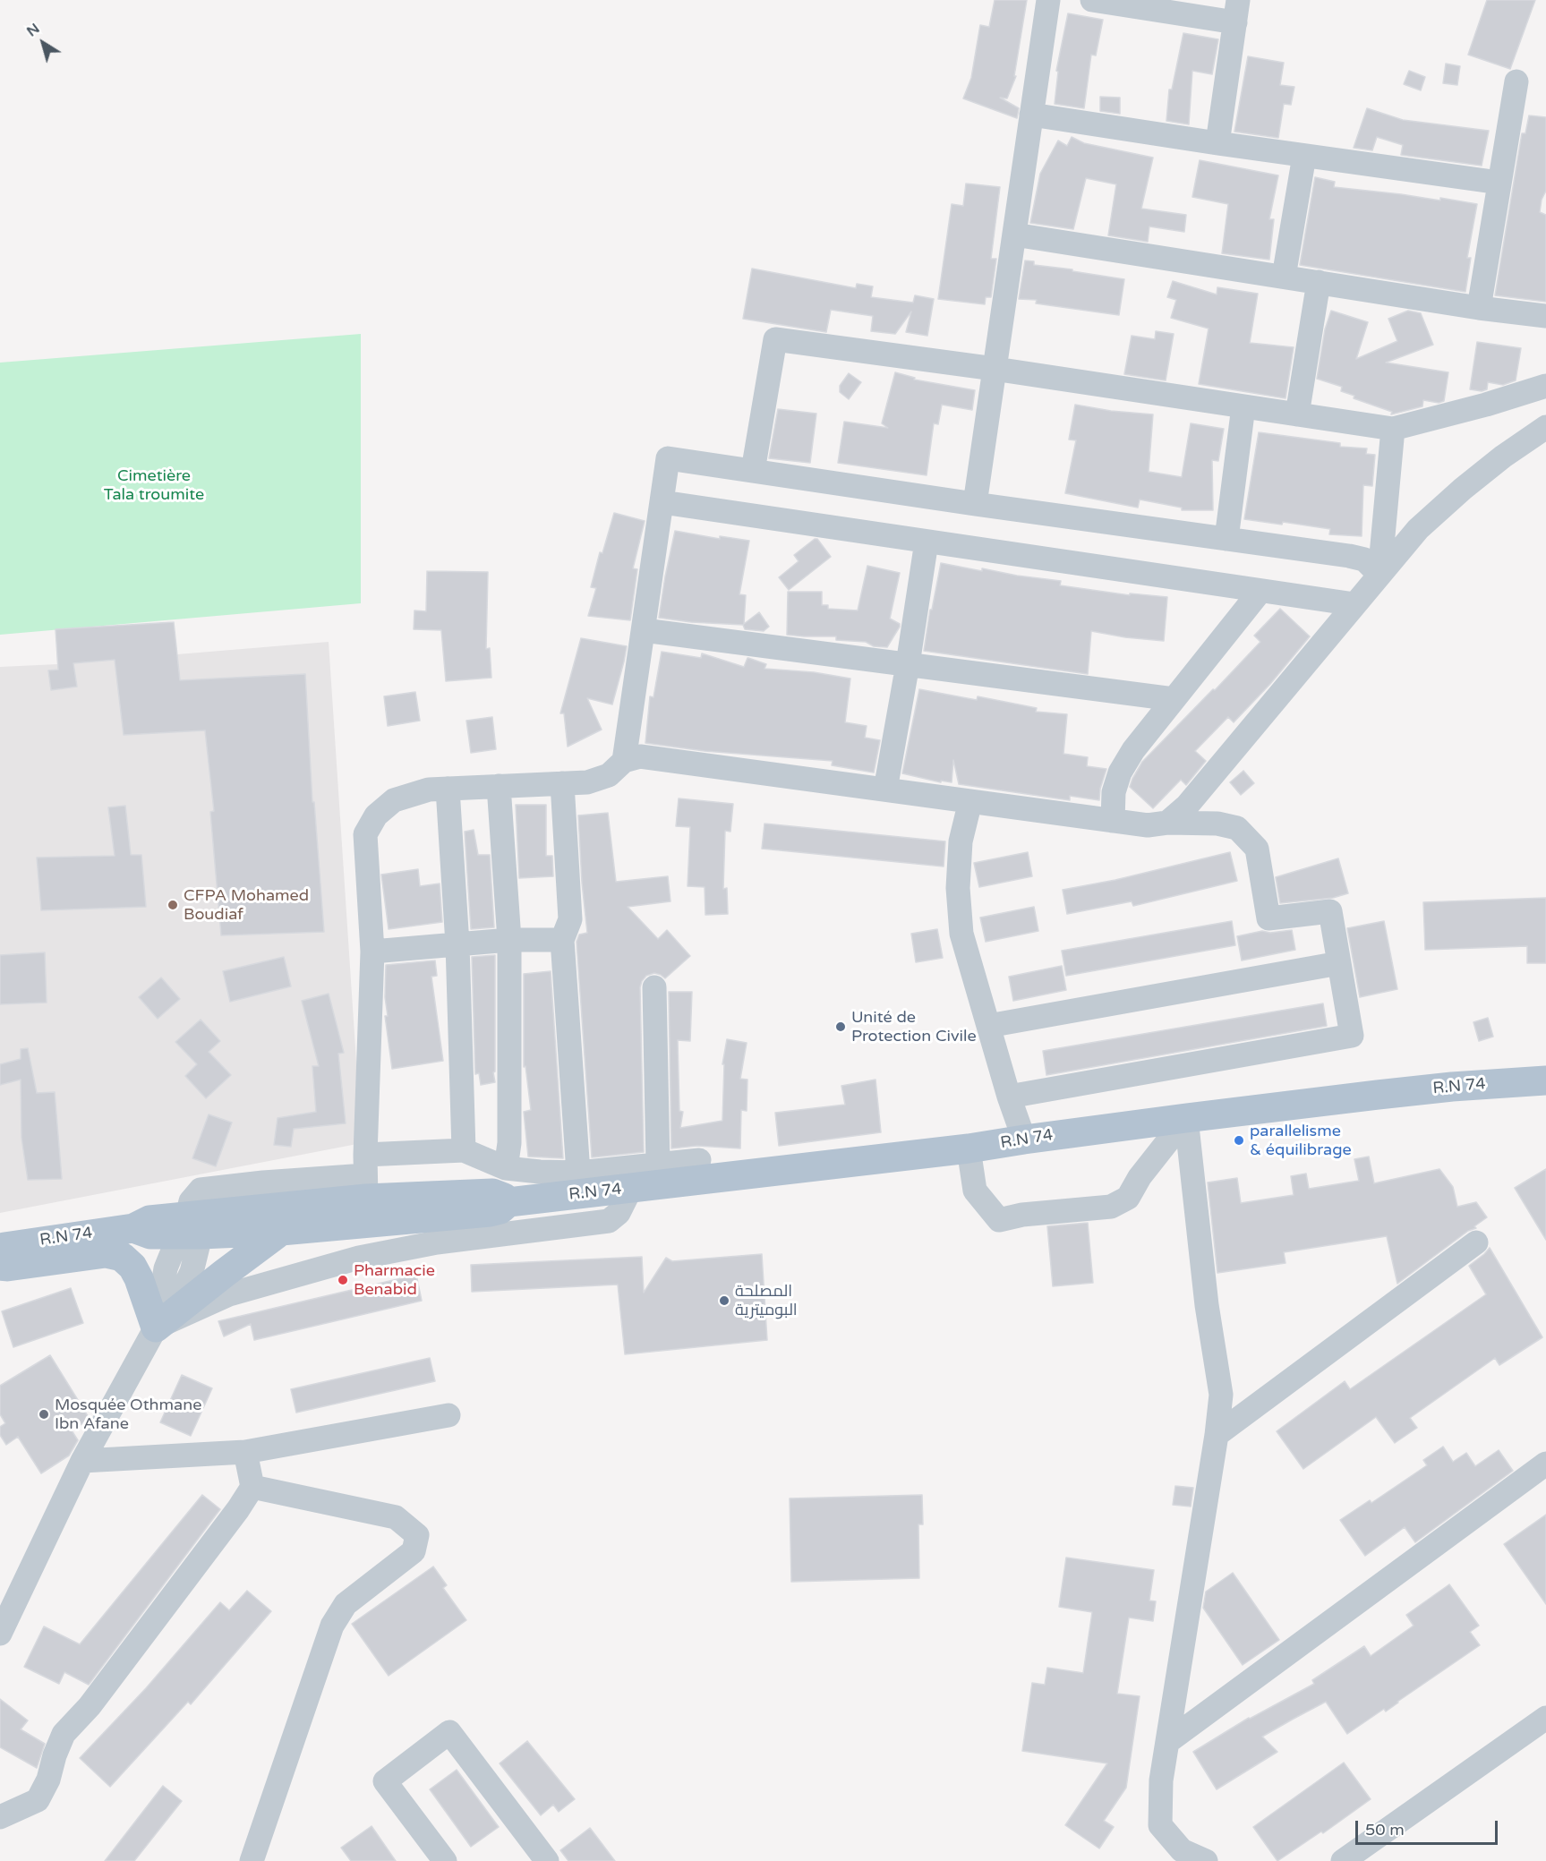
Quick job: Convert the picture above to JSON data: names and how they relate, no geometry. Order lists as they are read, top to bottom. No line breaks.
{"streets":{"main road":["R.N 74"]},"parks":["Cimetière Tala troumite"],"places":["CFPA Mohamed Boudiaf","Unité de Protection Civile","parallelisme & équilibrage","Pharmacie Benabid","المصلحة البوميترية","Mosquée Othmane Ibn Afane"],"scale_bar":"50 m","north":"top left"}
